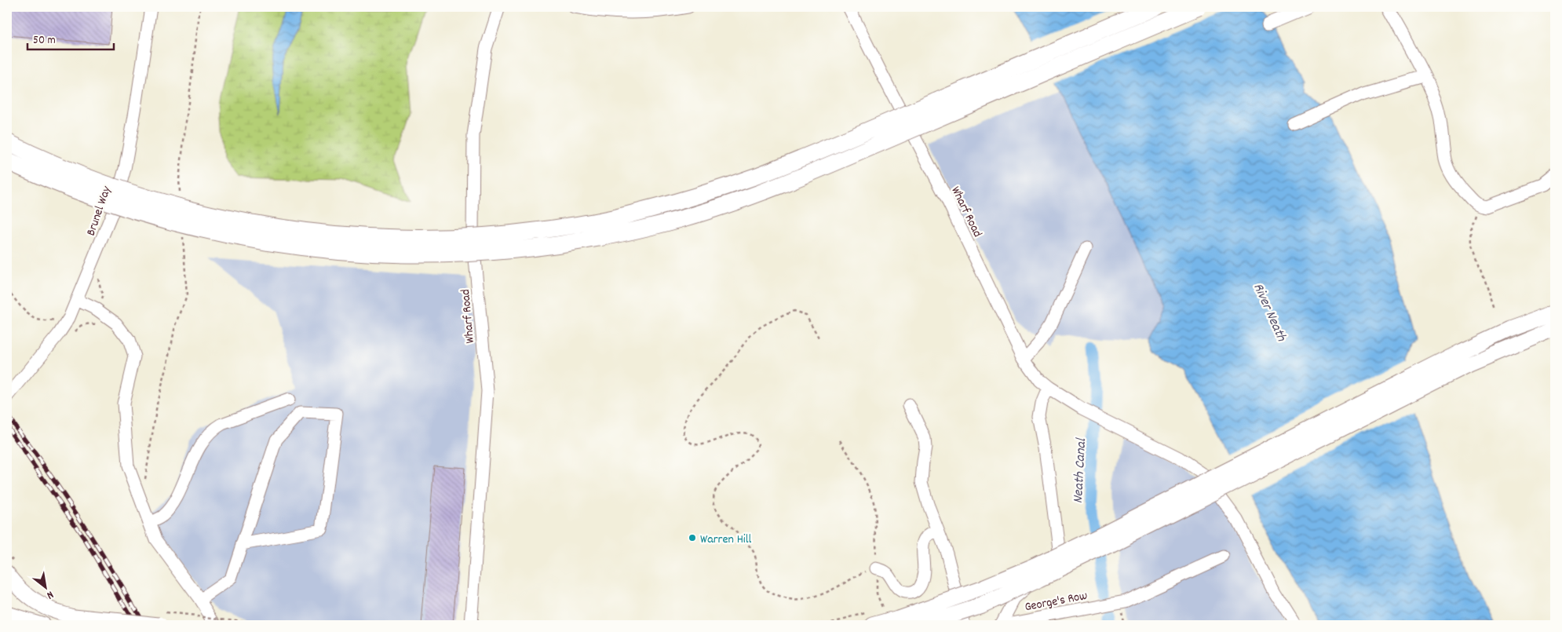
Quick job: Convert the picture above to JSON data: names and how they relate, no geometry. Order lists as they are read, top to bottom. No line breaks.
{"streets":{"street":["Brunel Way","Wharf Road","George's Row"]},"water":["River Neath","Neath Canal"],"places":["Warren Hill"],"scale_bar":"50 m","north":"bottom right"}
